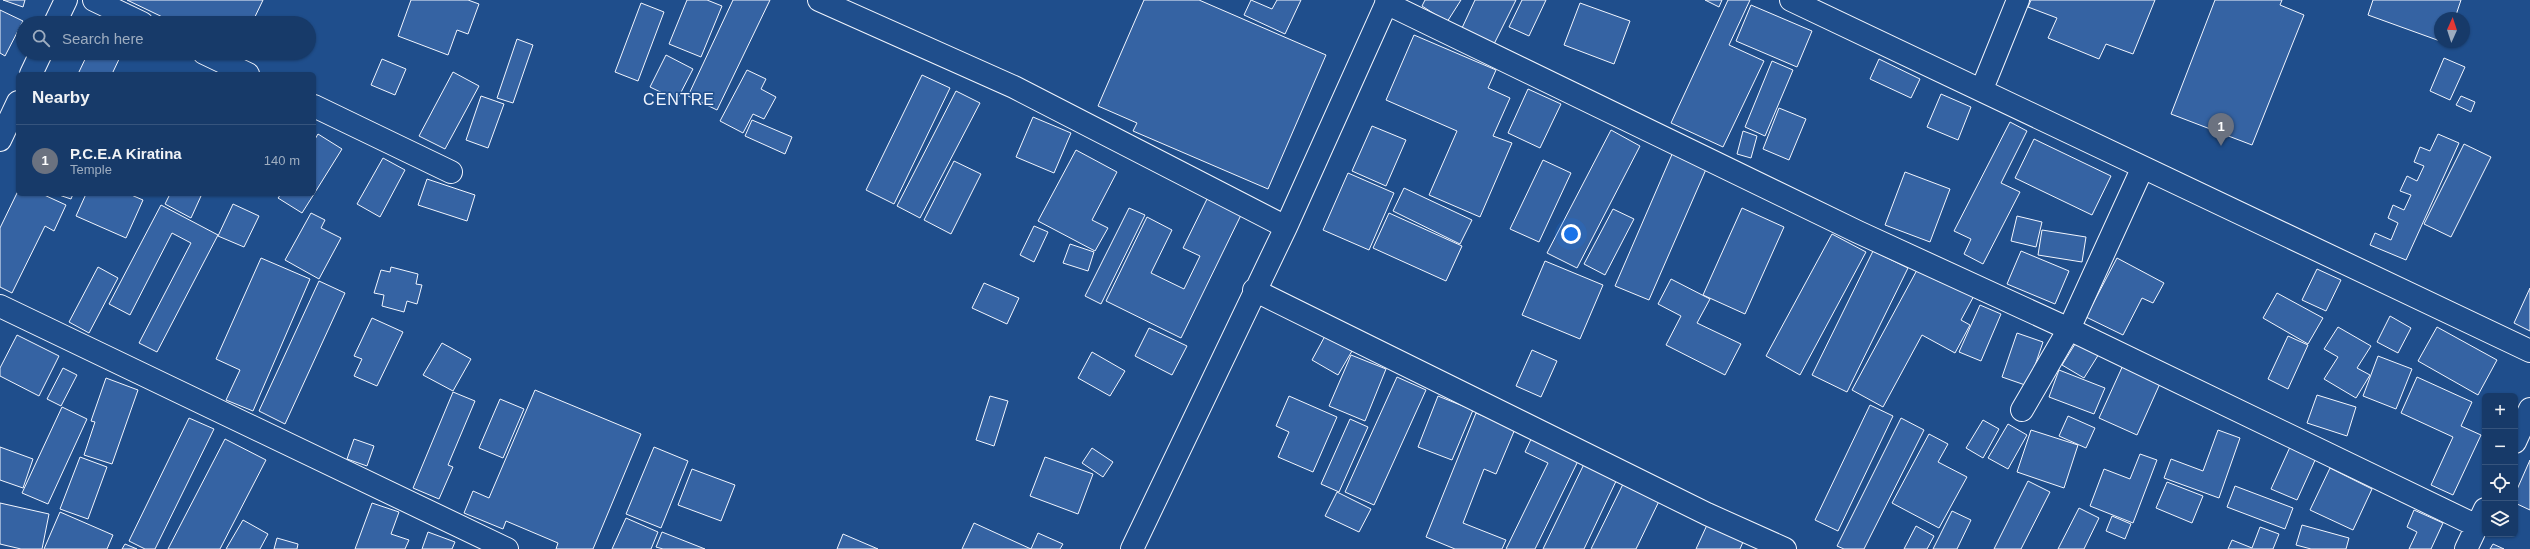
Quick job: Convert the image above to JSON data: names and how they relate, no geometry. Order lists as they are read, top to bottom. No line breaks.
{"districts":["CENTRE"],"north":"top","page":{"search":"Search here","heading":"Nearby","pins":"1","list":[{"mark":"1","name":"P.C.E.A Kiratina","note":"Temple","value":"140 m"}],"map_buttons":["+","−"]}}
